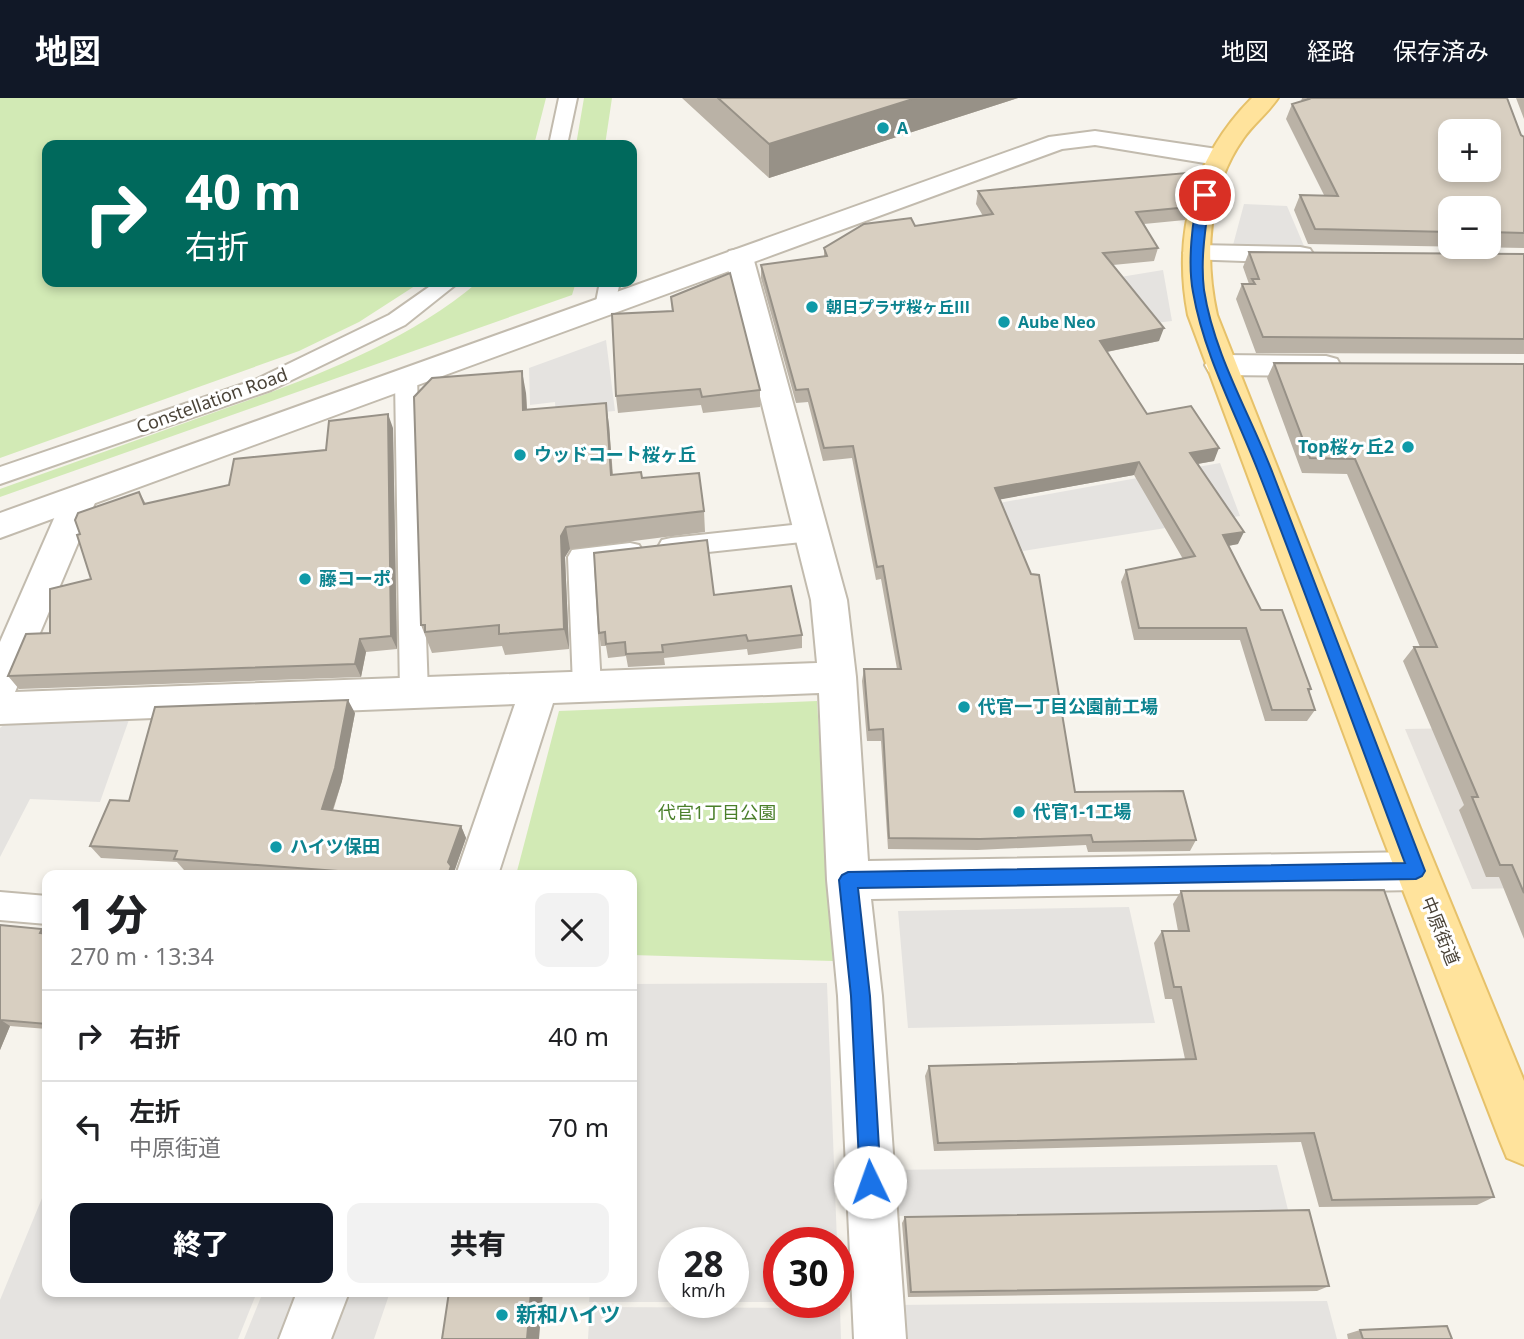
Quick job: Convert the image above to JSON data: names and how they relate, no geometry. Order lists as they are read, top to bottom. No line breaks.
{"streets":{"main road":["中原街道"],"lane":["Constellation Road"]},"parks":["代官1丁目公園"],"places":["A","朝日プラザ桜ヶ丘Ⅲ","Aube Neo","Top桜ヶ丘2","ウッドコート桜ヶ丘","藤コーポ","代官一丁目公園前工場","代官1-1工場","ハイツ保田","新和ハイツ"],"page":{"header":"地図","nav":["地図","経路","保存済み"],"map_buttons":["+","−"],"turn":["40 m","右折"],"heading":["1 分","270 m · 13:34"],"list":[{"name":"右折","value":"40 m"},{"name":"左折","note":"中原街道","value":"70 m"}],"buttons":["終了","共有"],"speed":"28 km/h","limit":"30"}}
